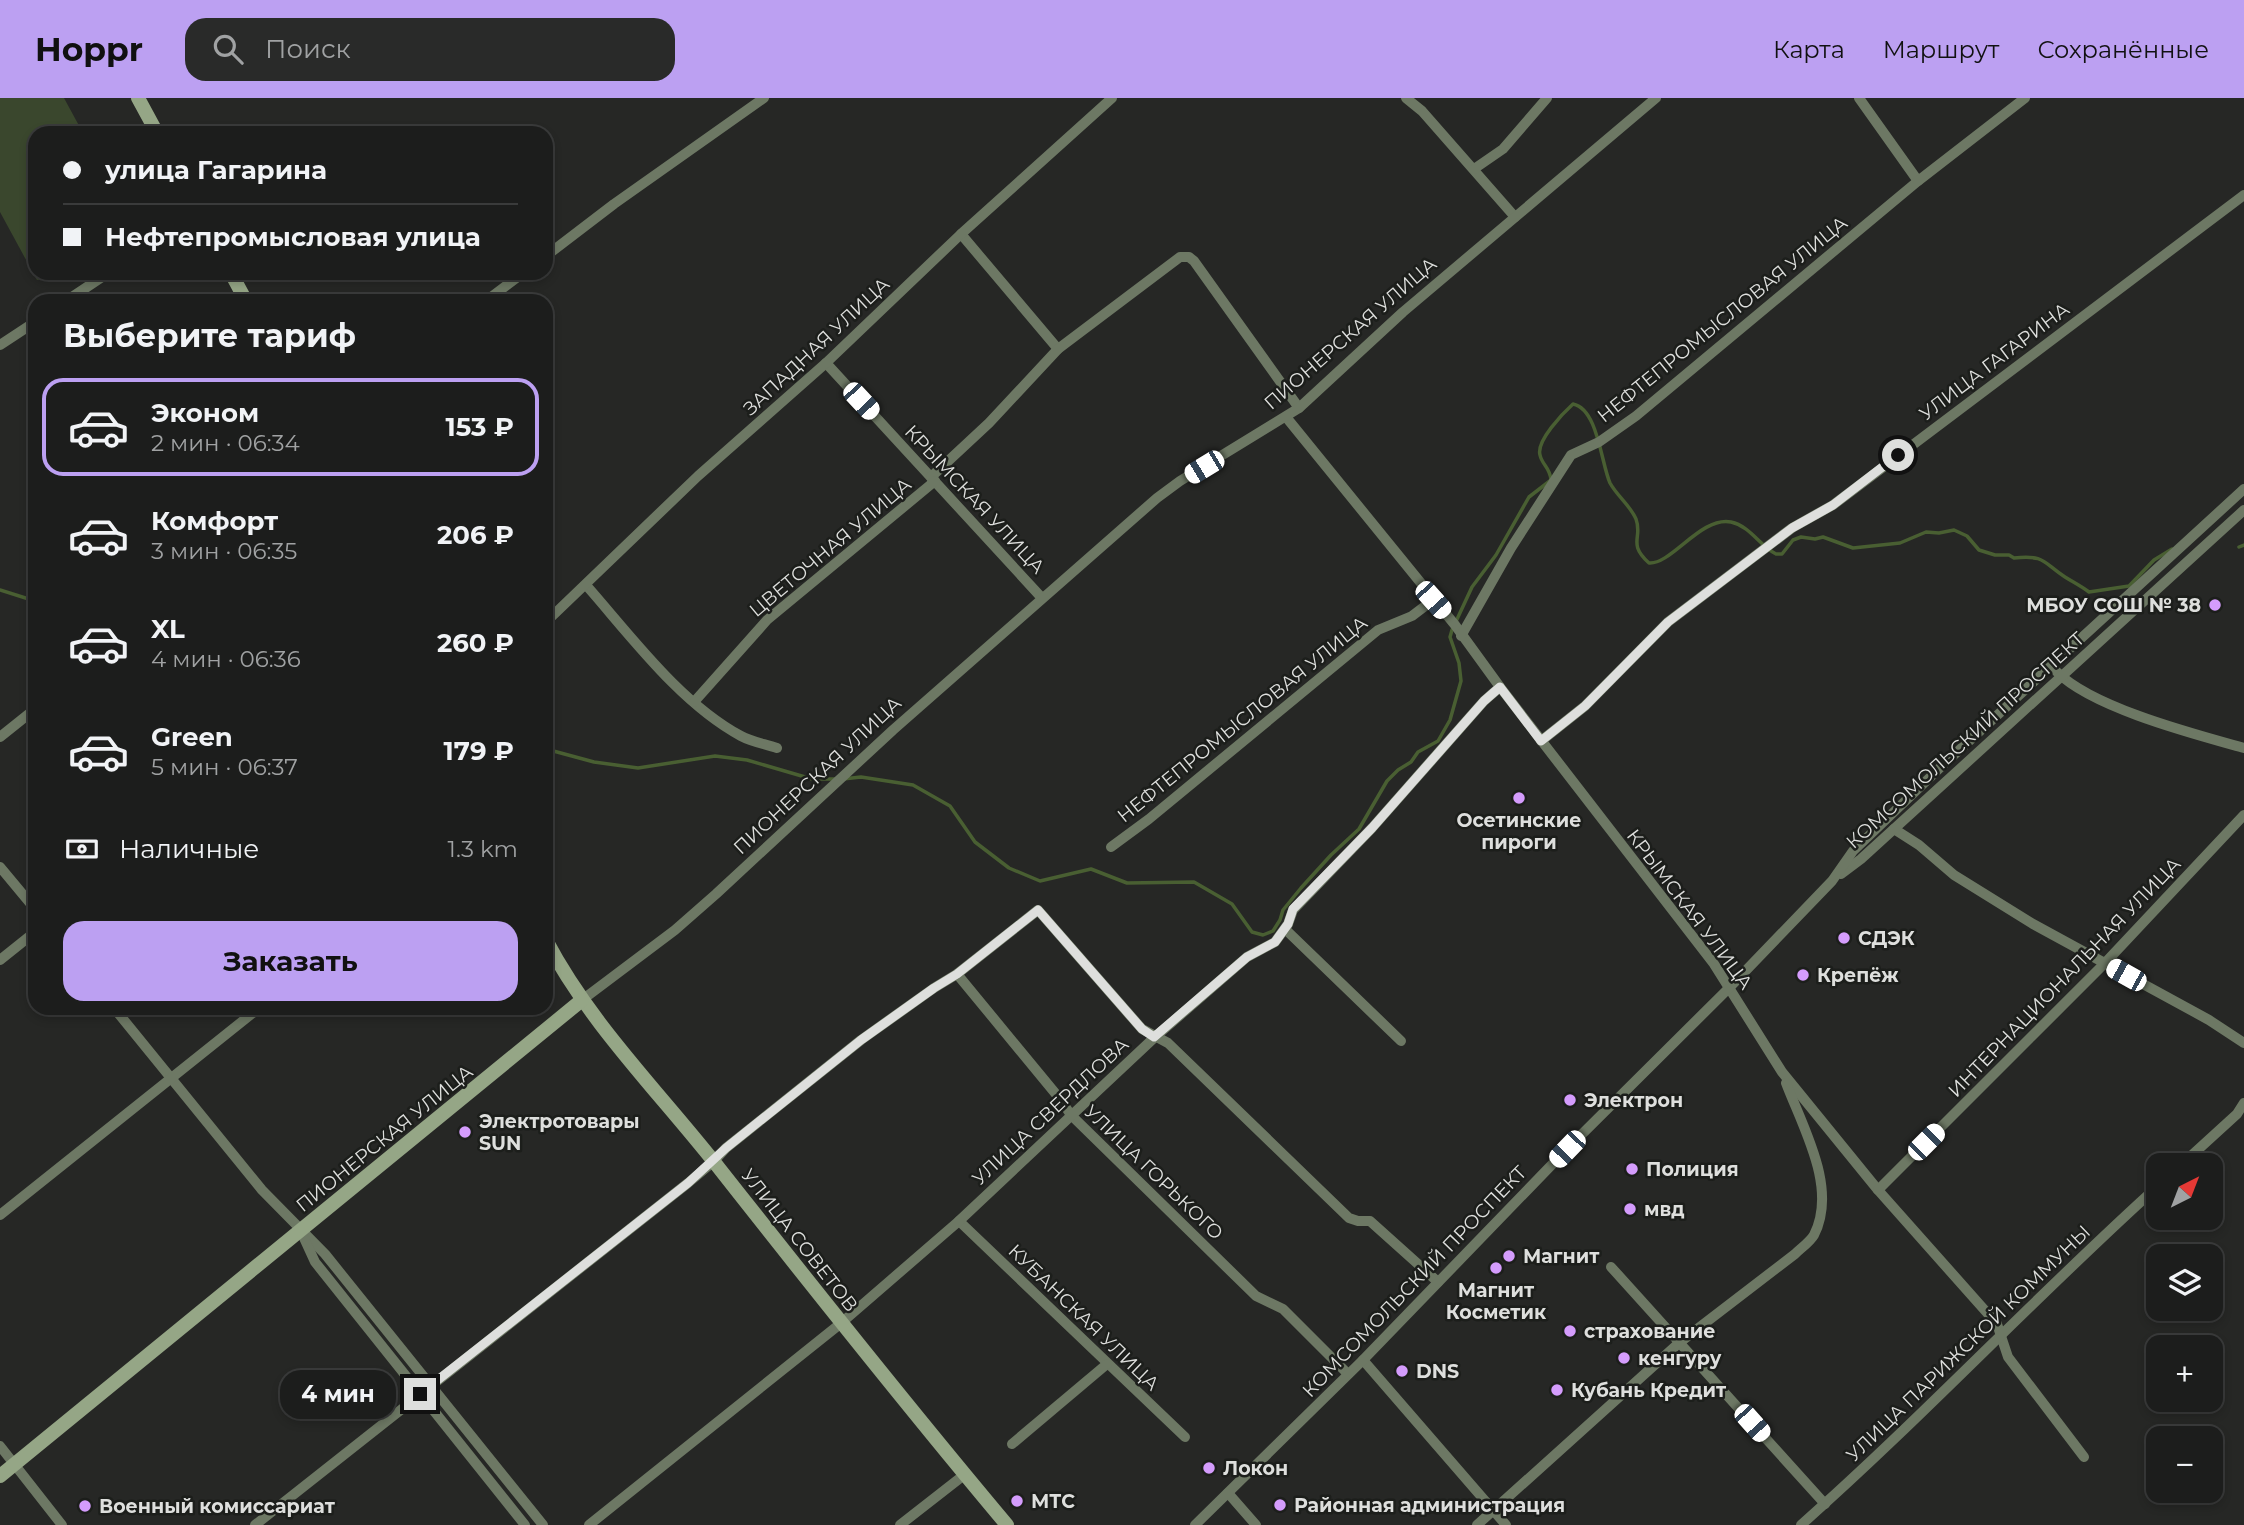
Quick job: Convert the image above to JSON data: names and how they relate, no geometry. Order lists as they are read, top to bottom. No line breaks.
{"streets":{"main road":["ПИОНЕРСКАЯ УЛИЦА","УЛИЦА СОВЕТОВ"],"street":["НЕФТЕПРОМЫСЛОВАЯ УЛИЦА","ЗАПАДНАЯ УЛИЦА","УЛИЦА ГАГАРИНА","КРЫМСКАЯ УЛИЦА","ЦВЕТОЧНАЯ УЛИЦА","КОМСОМОЛЬСКИЙ ПРОСПЕКТ","ИНТЕРНАЦИОНАЛЬНАЯ УЛИЦА","УЛИЦА СВЕРДЛОВА","УЛИЦА ГОРЬКОГО","КУБАНСКАЯ УЛИЦА","УЛИЦА ПАРИЖСКОЙ КОММУНЫ"]},"crossings":[["НЕФТЕПРОМЫСЛОВАЯ УЛИЦА","КРЫМСКАЯ УЛИЦА"],["ПИОНЕРСКАЯ УЛИЦА","КРЫМСКАЯ УЛИЦА"],["ПИОНЕРСКАЯ УЛИЦА","ЦВЕТОЧНАЯ УЛИЦА"],["ПИОНЕРСКАЯ УЛИЦА","УЛИЦА СОВЕТОВ"],["ЗАПАДНАЯ УЛИЦА","КРЫМСКАЯ УЛИЦА"],["УЛИЦА ГАГАРИНА","КРЫМСКАЯ УЛИЦА"],["КРЫМСКАЯ УЛИЦА","ЦВЕТОЧНАЯ УЛИЦА"],["КРЫМСКАЯ УЛИЦА","КОМСОМОЛЬСКИЙ ПРОСПЕКТ"],["КРЫМСКАЯ УЛИЦА","ИНТЕРНАЦИОНАЛЬНАЯ УЛИЦА"],["КРЫМСКАЯ УЛИЦА","УЛИЦА СВЕРДЛОВА"],["КРЫМСКАЯ УЛИЦА","УЛИЦА ПАРИЖСКОЙ КОММУНЫ"],["КОМСОМОЛЬСКИЙ ПРОСПЕКТ","УЛИЦА ГОРЬКОГО"],["УЛИЦА СВЕРДЛОВА","УЛИЦА ГОРЬКОГО"],["УЛИЦА СВЕРДЛОВА","УЛИЦА СОВЕТОВ"],["УЛИЦА СВЕРДЛОВА","КУБАНСКАЯ УЛИЦА"]],"places":["МБОУ СОШ № 38","Осетинские пироги","СДЭК","Крепёж","Электрон","Электротовары SUN","Полиция","мвд","Магнит","Магнит Косметик","страхование","кенгуру","DNS","Кубань Кредит","Локон","МТС","Районная администрация","Военный комиссариат"],"north":"top right","page":{"header":"Hoppr","search":"Поиск","nav":["Карта","Маршрут","Сохранённые"],"banner":["улица Гагарина","Нефтепромысловая улица"],"heading":"Выберите тариф","list":[{"name":"Эконом","note":"2 мин · 06:34","value":"153 ₽"},{"name":"Комфорт","note":"3 мин · 06:35","value":"206 ₽"},{"name":"XL","note":"4 мин · 06:36","value":"260 ₽"},{"name":"Green","note":"5 мин · 06:37","value":"179 ₽"}],"pay":["Наличные","1.3 km"],"buttons":"Заказать","map_buttons":["+","−"],"bubble":"4 мин"}}
